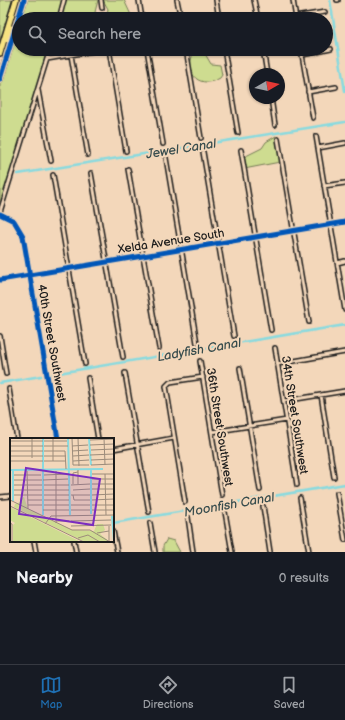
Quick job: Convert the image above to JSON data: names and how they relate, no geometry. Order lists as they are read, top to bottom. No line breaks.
{"streets":{"street":["Xelda Avenue South","40th Street Southwest","34th Street Southwest","36th Street Southwest"]},"crossings":[["Xelda Avenue South","40th Street Southwest"]],"water":["Jewel Canal","Ladyfish Canal","Moonfish Canal"],"north":"right","page":{"search":"Search here","heading":["Nearby","0 results"],"nav":["Map","Directions","Saved"]}}
